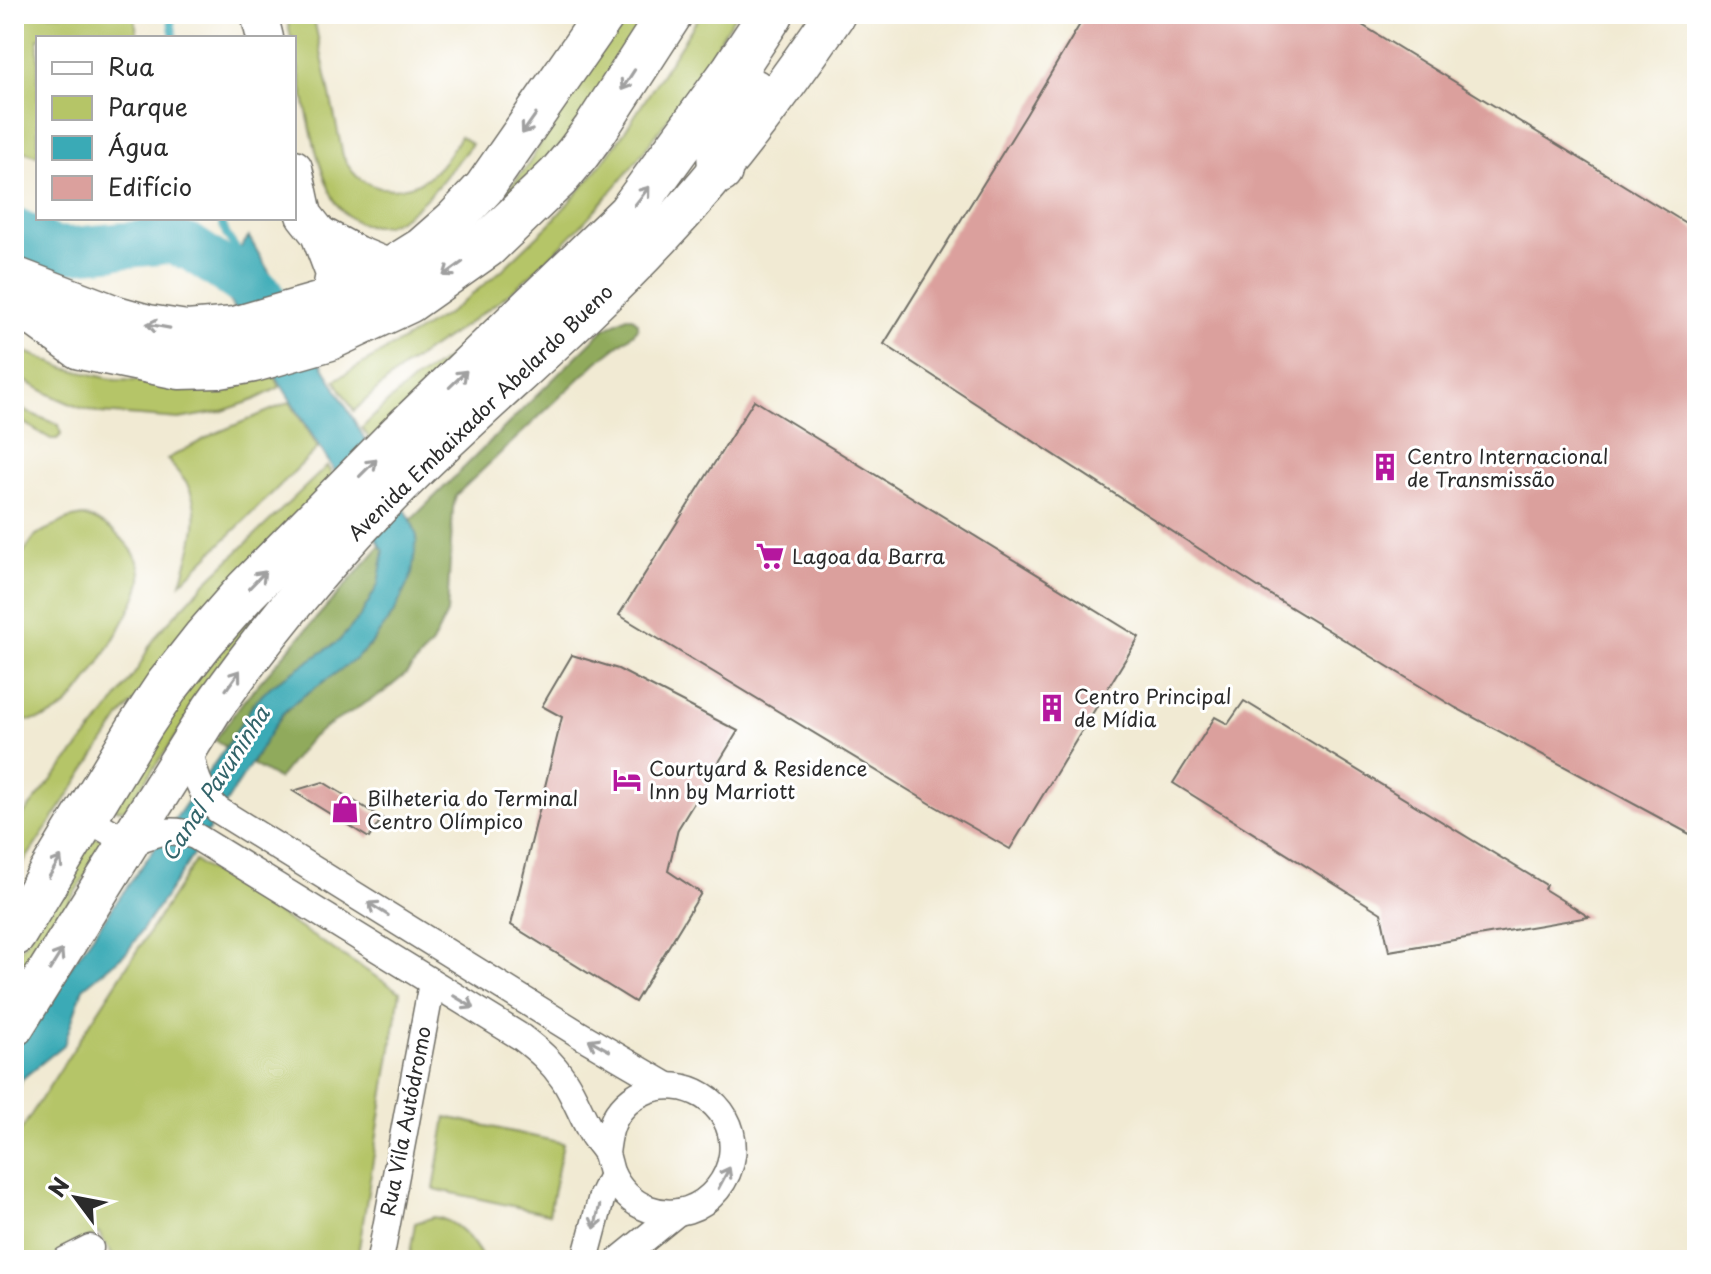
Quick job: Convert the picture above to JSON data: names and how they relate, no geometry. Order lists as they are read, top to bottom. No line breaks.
{"streets":{"highway":["Avenida Embaixador Abelardo Bueno"],"street":["Rua Vila Autódromo"]},"water":["Canal Pavuninha"],"places":{"building":["Centro Internacional de Transmissão","Centro Principal de Mídia"],"supermarket":["Lagoa da Barra"],"hotel":["Courtyard & Residence Inn by Marriott"],"shop":["Bilheteria do Terminal Centro Olímpico"]},"legend":["Rua","Parque","Água","Edifício"],"north":"top left"}
